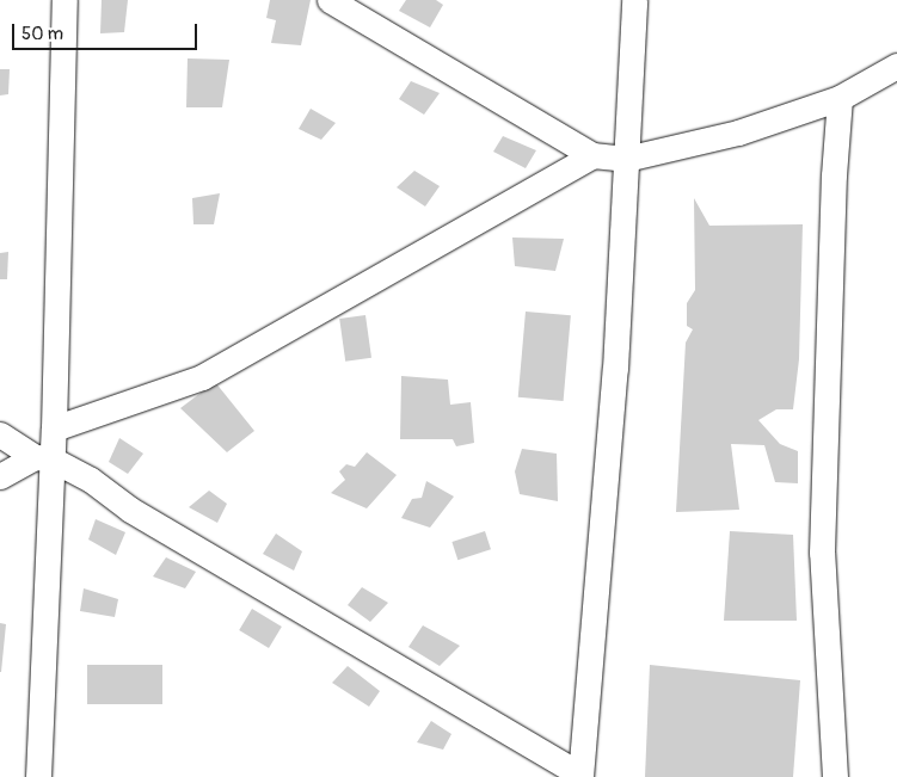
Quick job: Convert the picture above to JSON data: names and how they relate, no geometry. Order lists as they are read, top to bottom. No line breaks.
{"scale_bar":"50 m"}
